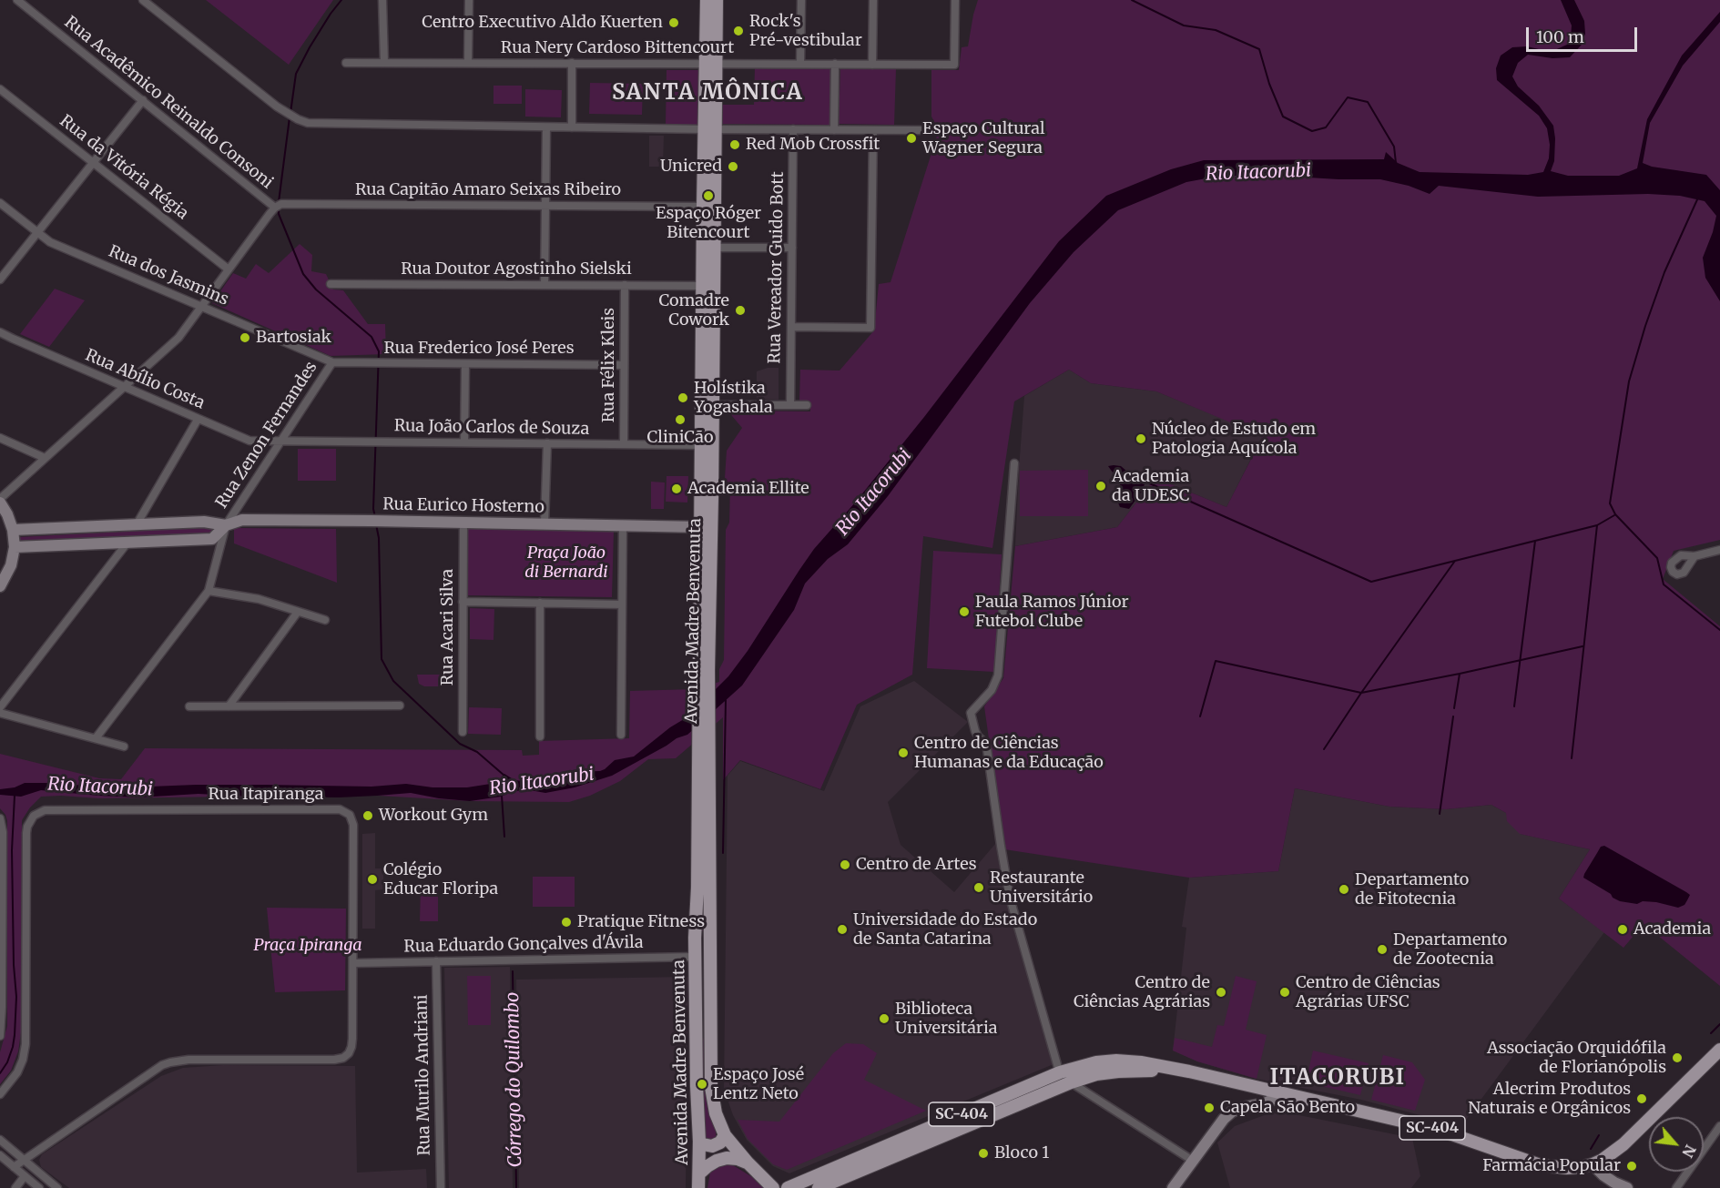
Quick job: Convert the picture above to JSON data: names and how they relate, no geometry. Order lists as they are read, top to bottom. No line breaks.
{"streets":{"main road":["Avenida Madre Benvenuta","SC-404"],"street":["Rua Nery Cardoso Bittencourt","Rua Acadêmico Reinaldo Consoni","Rua da Vitória Régia","Rua Capitão Amaro Seixas Ribeiro","Rua Vereador Guido Bott","Rua Doutor Agostinho Sielski","Rua dos Jasmins","Rua Frederico José Peres","Rua Félix Kleis","Rua Abílio Costa","Rua João Carlos de Souza","Rua Zenon Fernandes","Rua Eurico Hosterno","Rua Acari Silva","Rua Itapiranga","Rua Eduardo Gonçalves d'Ávila","Rua Murilo Andriani"]},"crossings":[["Rua Nery Cardoso Bittencourt","Avenida Madre Benvenuta"],["Rua Acadêmico Reinaldo Consoni","Rua Capitão Amaro Seixas Ribeiro"],["Rua Capitão Amaro Seixas Ribeiro","Avenida Madre Benvenuta"],["Rua Doutor Agostinho Sielski","Rua Félix Kleis"],["Rua Doutor Agostinho Sielski","Avenida Madre Benvenuta"],["Rua dos Jasmins","Rua Frederico José Peres"],["Rua dos Jasmins","Rua Zenon Fernandes"],["Rua Frederico José Peres","Rua Félix Kleis"],["Rua Frederico José Peres","Rua Zenon Fernandes"],["Rua Félix Kleis","Rua João Carlos de Souza"],["Rua Abílio Costa","Rua João Carlos de Souza"],["Rua Abílio Costa","Rua Zenon Fernandes"],["Rua João Carlos de Souza","Rua Zenon Fernandes"],["Rua João Carlos de Souza","Avenida Madre Benvenuta"],["Rua Zenon Fernandes","Rua Eurico Hosterno"],["Rua Eurico Hosterno","Avenida Madre Benvenuta"],["Rua Eurico Hosterno","Rua Acari Silva"],["Avenida Madre Benvenuta","Rua Eduardo Gonçalves d'Ávila"],["Rua Itapiranga","Rua Eduardo Gonçalves d'Ávila"],["Rua Eduardo Gonçalves d'Ávila","Rua Murilo Andriani"]],"districts":["SANTA MÔNICA","ITACORUBI"],"water":["Rio Itacorubi","Córrego do Quilombo"],"parks":["Praça João di Bernardi","Praça Ipiranga"],"places":["Centro Executivo Aldo Kuerten","Rock's Pré-vestibular","Espaço Cultural Wagner Segura","Red Mob Crossfit","Unicred","Espaço Róger Bitencourt","Comadre Cowork","Bartosiak","Holístika Yogashala","CliniCão","Núcleo de Estudo em Patologia Aquícola","Academia da UDESC","Academia Ellite","Paula Ramos Júnior Futebol Clube","Centro de Ciências Humanas e da Educação","Workout Gym","Centro de Artes","Colégio Educar Floripa","Restaurante Universitário","Departamento de Fitotecnia","Pratique Fitness","Universidade do Estado de Santa Catarina","Academia","Departamento de Zootecnia","Centro de Ciências Agrárias","Centro de Ciências Agrárias UFSC","Biblioteca Universitária","Associação Orquidófila de Florianópolis","Espaço José Lentz Neto","Alecrim Produtos Naturais e Orgânicos","Capela São Bento","Bloco 1","Farmácia Popular"],"scale_bar":"100 m","north":"bottom right"}
